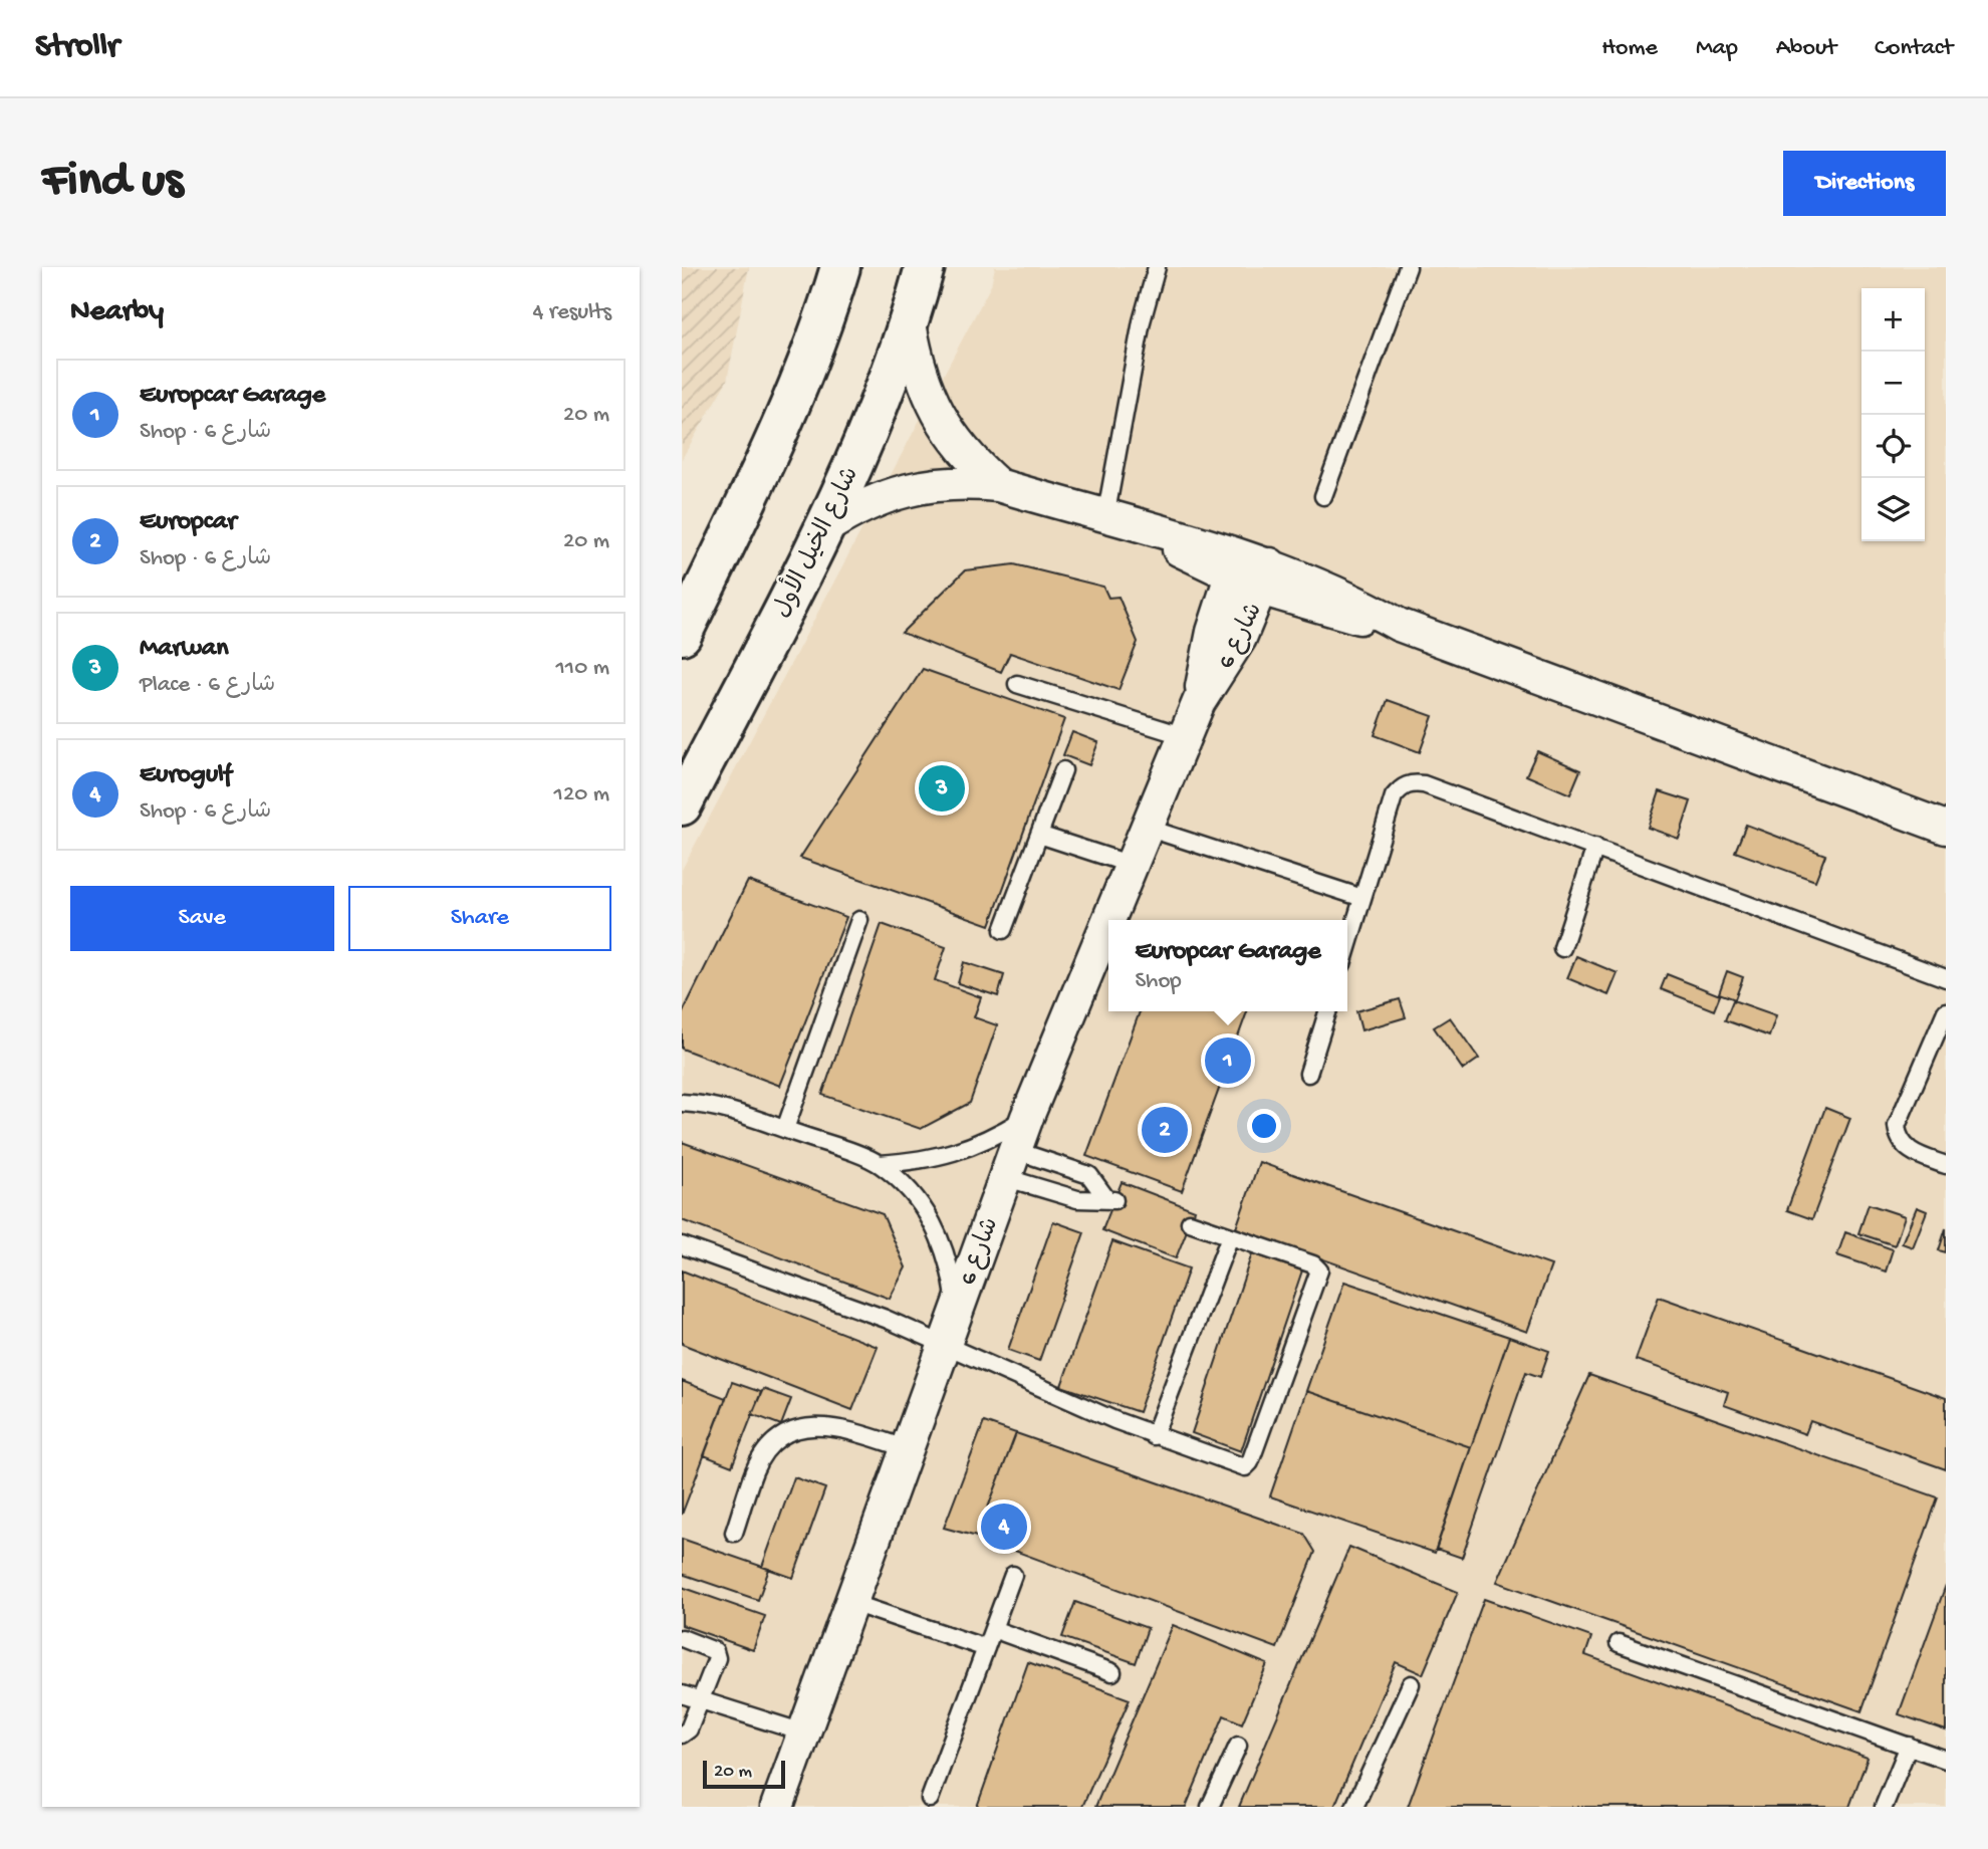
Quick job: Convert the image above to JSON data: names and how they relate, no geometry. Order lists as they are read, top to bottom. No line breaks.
{"streets":{"main road":["شارع الخيل الأول"],"street":["شارع 6"]},"scale_bar":"20 m","page":{"header":"Strollr","nav":["Home","Map","About","Contact"],"buttons":["Directions",["Save","Share"]],"title":"Find us","heading":["Nearby","4 results"],"map_buttons":["+","−"],"list":[{"mark":"1","name":"Europcar Garage","note":"Shop · شارع 6","value":"20 m"},{"mark":"2","name":"Europcar","note":"Shop · شارع 6","value":"20 m"},{"mark":"3","name":"Marwan","note":"Place · شارع 6","value":"110 m"},{"mark":"4","name":"Eurogulf","note":"Shop · شارع 6","value":"120 m"}],"pins":["3","1","2","4"],"popup":["Europcar Garage","Shop"],"scale":"20 m"}}
